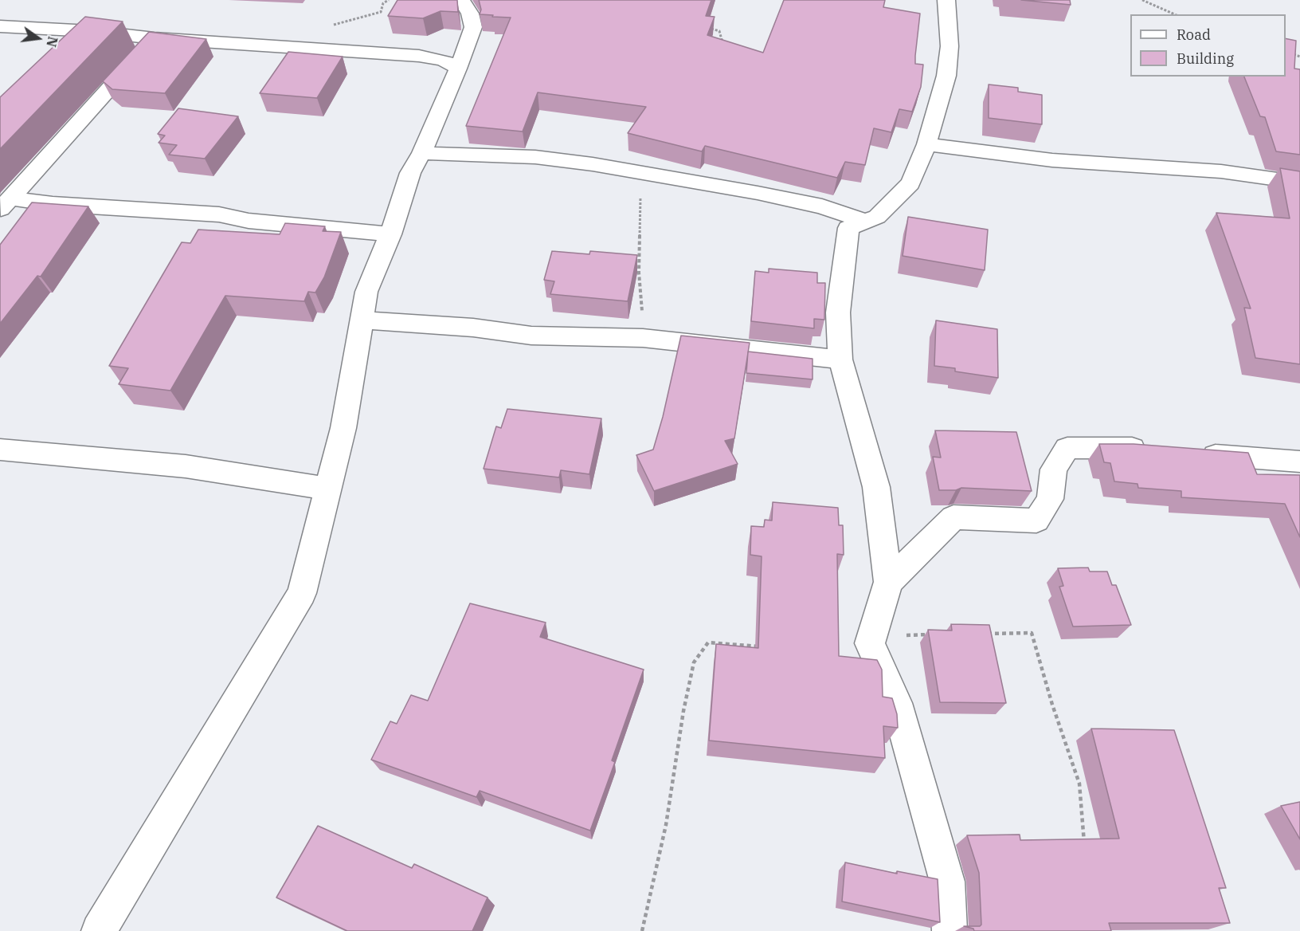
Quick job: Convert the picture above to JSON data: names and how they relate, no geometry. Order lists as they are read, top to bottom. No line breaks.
{"legend":["Road","Building"],"north":"right"}
